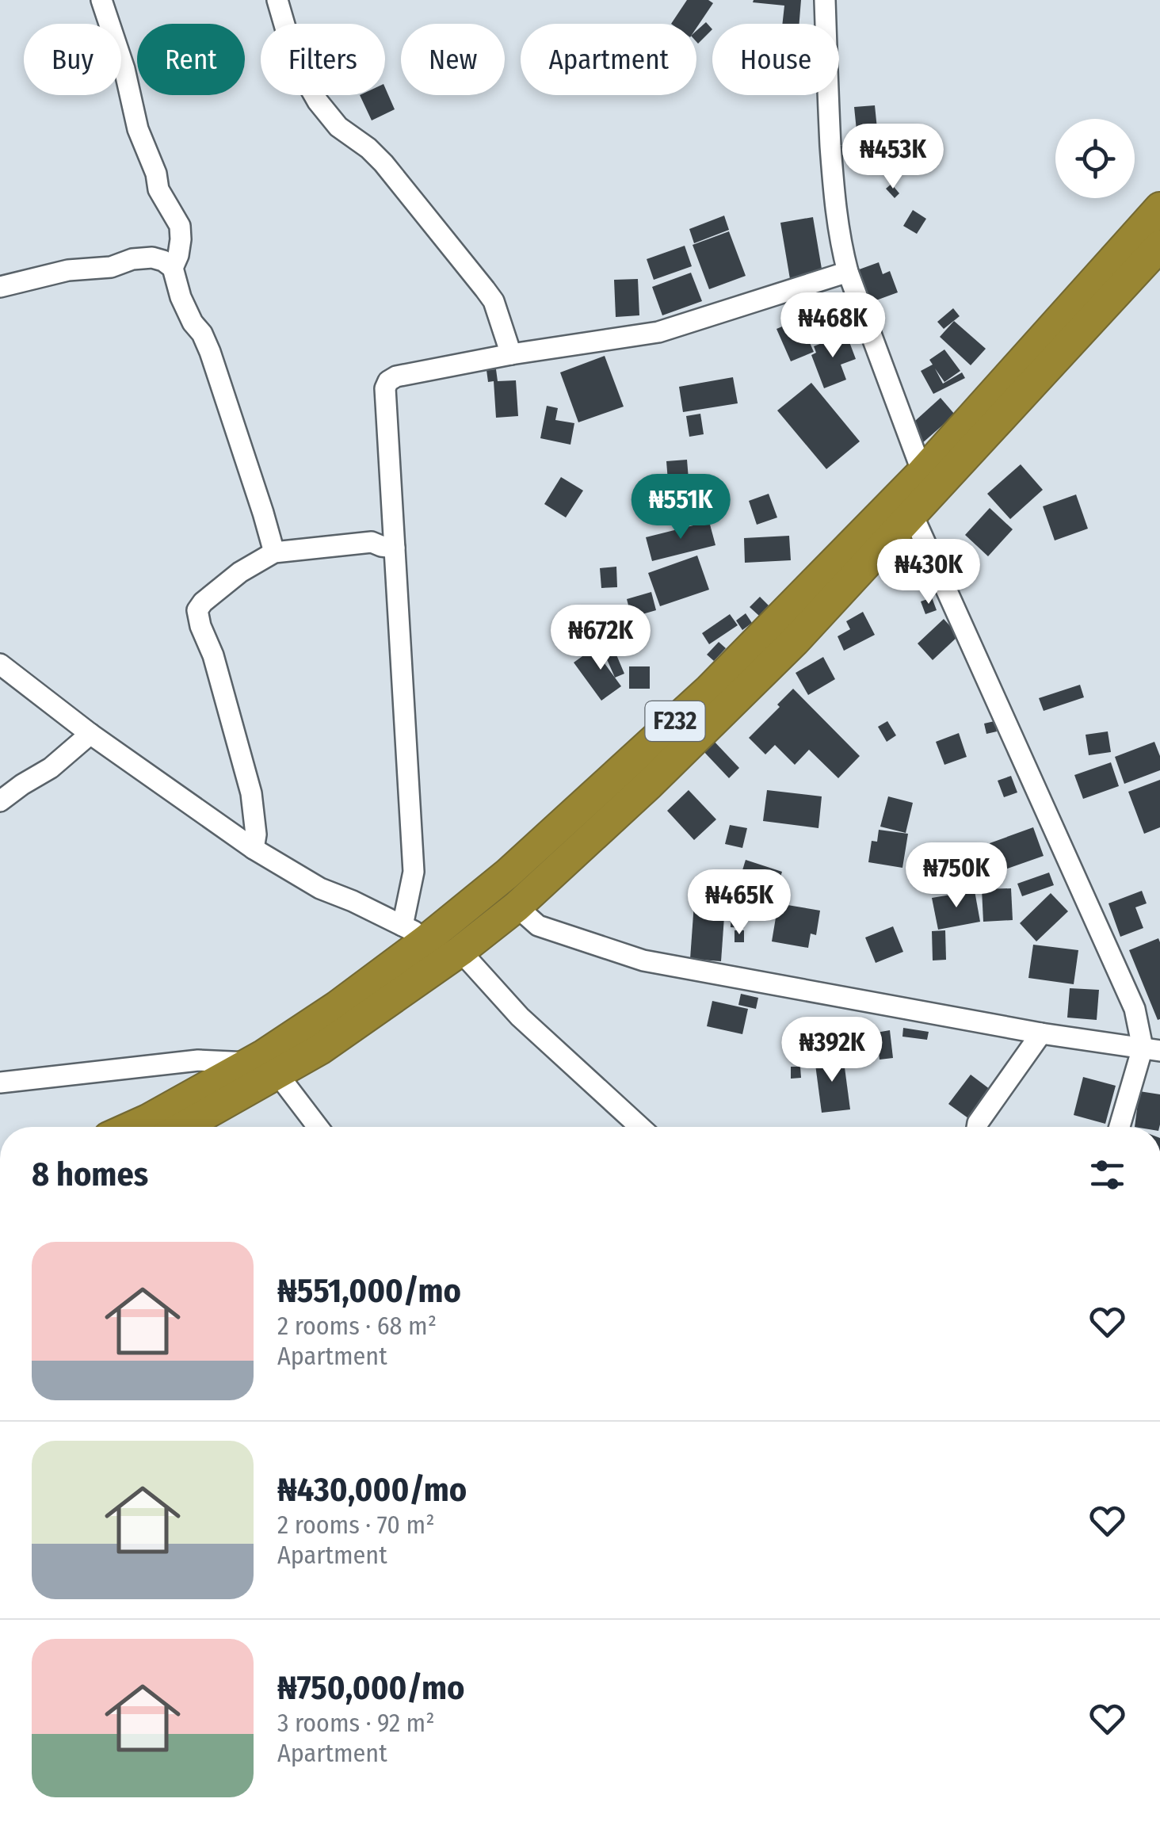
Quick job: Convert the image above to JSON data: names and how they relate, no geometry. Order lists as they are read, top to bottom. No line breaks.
{"streets":{"highway":["F232"]},"page":{"chip":["Buy","Rent","Filters","New","Apartment","House"],"price":["₦453K","₦468K","₦551K","₦430K","₦672K","₦750K","₦465K","₦392K"],"heading":"8 homes","list":[{"name":"₦551,000/mo","note":"2 rooms · 68 m² · Apartment"},{"name":"₦430,000/mo","note":"2 rooms · 70 m² · Apartment"},{"name":"₦750,000/mo","note":"3 rooms · 92 m² · Apartment"}]}}
